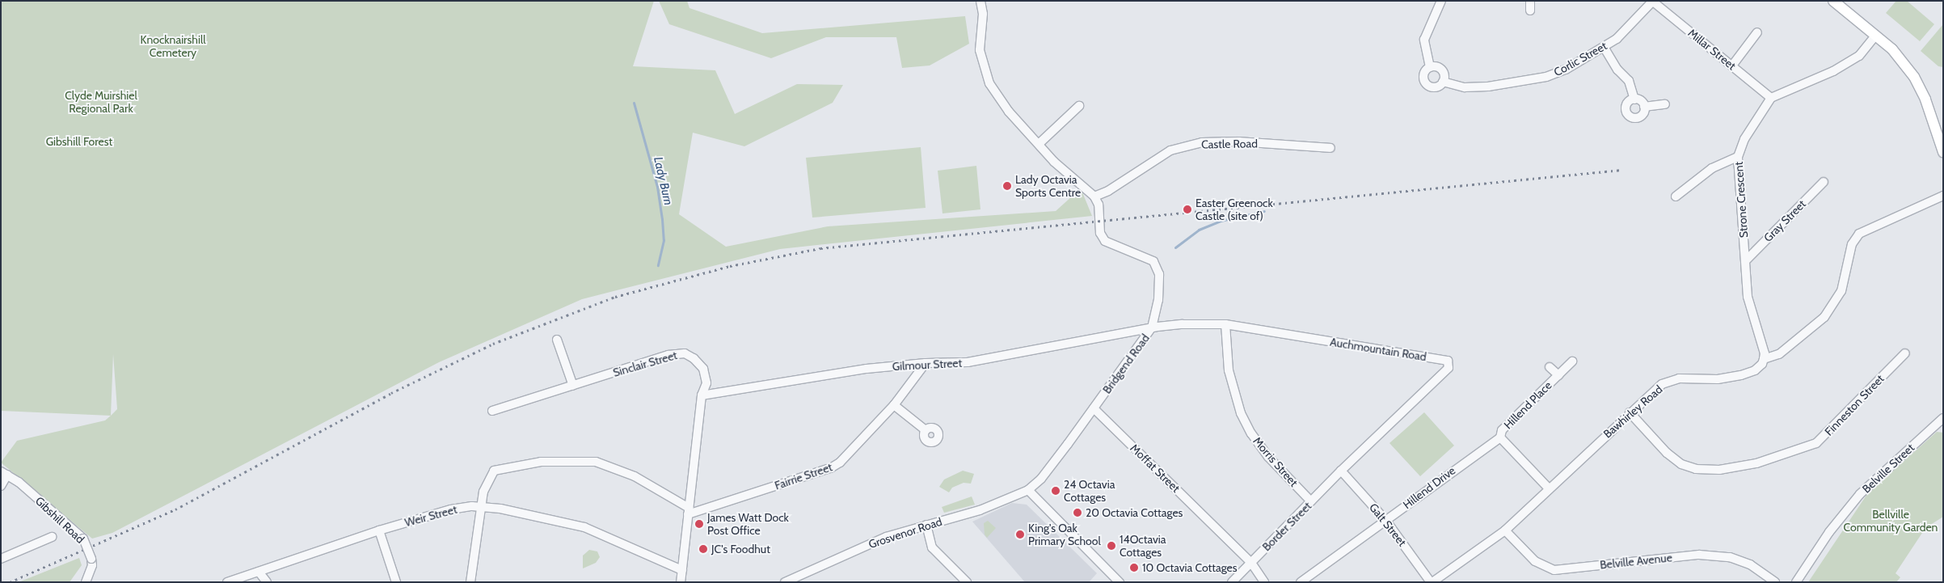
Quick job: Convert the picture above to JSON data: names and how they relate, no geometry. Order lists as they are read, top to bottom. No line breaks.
{"streets":{"street":["Millar Street","Corlic Street","Castle Road","Strone Crescent","Gray Street","Auchmountain Road","Sinclair Street","Bridgend Road","Gilmour Street","Hillend Place","Finneston Street","Bawhirley Road","Morris Street","Moffat Street","Belville Street","Fairrie Street","Hillend Drive","Weir Street","Gibshill Road","Galt Street","Border Street","Grosvenor Road","Belville Avenue"]},"crossings":[["Millar Street","Corlic Street"],["Millar Street","Strone Crescent"],["Castle Road","Bridgend Road"],["Strone Crescent","Gray Street"],["Strone Crescent","Bawhirley Road"],["Auchmountain Road","Bridgend Road"],["Auchmountain Road","Gilmour Street"],["Auchmountain Road","Morris Street"],["Auchmountain Road","Galt Street"],["Auchmountain Road","Border Street"],["Sinclair Street","Gilmour Street"],["Sinclair Street","Fairrie Street"],["Sinclair Street","Weir Street"],["Bridgend Road","Gilmour Street"],["Bridgend Road","Moffat Street"],["Bridgend Road","Grosvenor Road"],["Gilmour Street","Fairrie Street"],["Hillend Place","Hillend Drive"],["Finneston Street","Bawhirley Road"],["Bawhirley Road","Galt Street"],["Bawhirley Road","Belville Avenue"],["Morris Street","Border Street"],["Moffat Street","Border Street"],["Hillend Drive","Galt Street"],["Galt Street","Border Street"]],"water":["Lady Burn"],"parks":["Knocknairshill Cemetery","Clyde Muirshiel Regional Park","Gibshill Forest","Bellville Community Garden"],"places":["Lady Octavia Sports Centre","Easter Greenock Castle (site of)","24 Octavia Cottages","20 Octavia Cottages","James Watt Dock Post Office","King's Oak Primary School","14Octavia Cottages","JC's Foodhut","10 Octavia Cottages"]}
